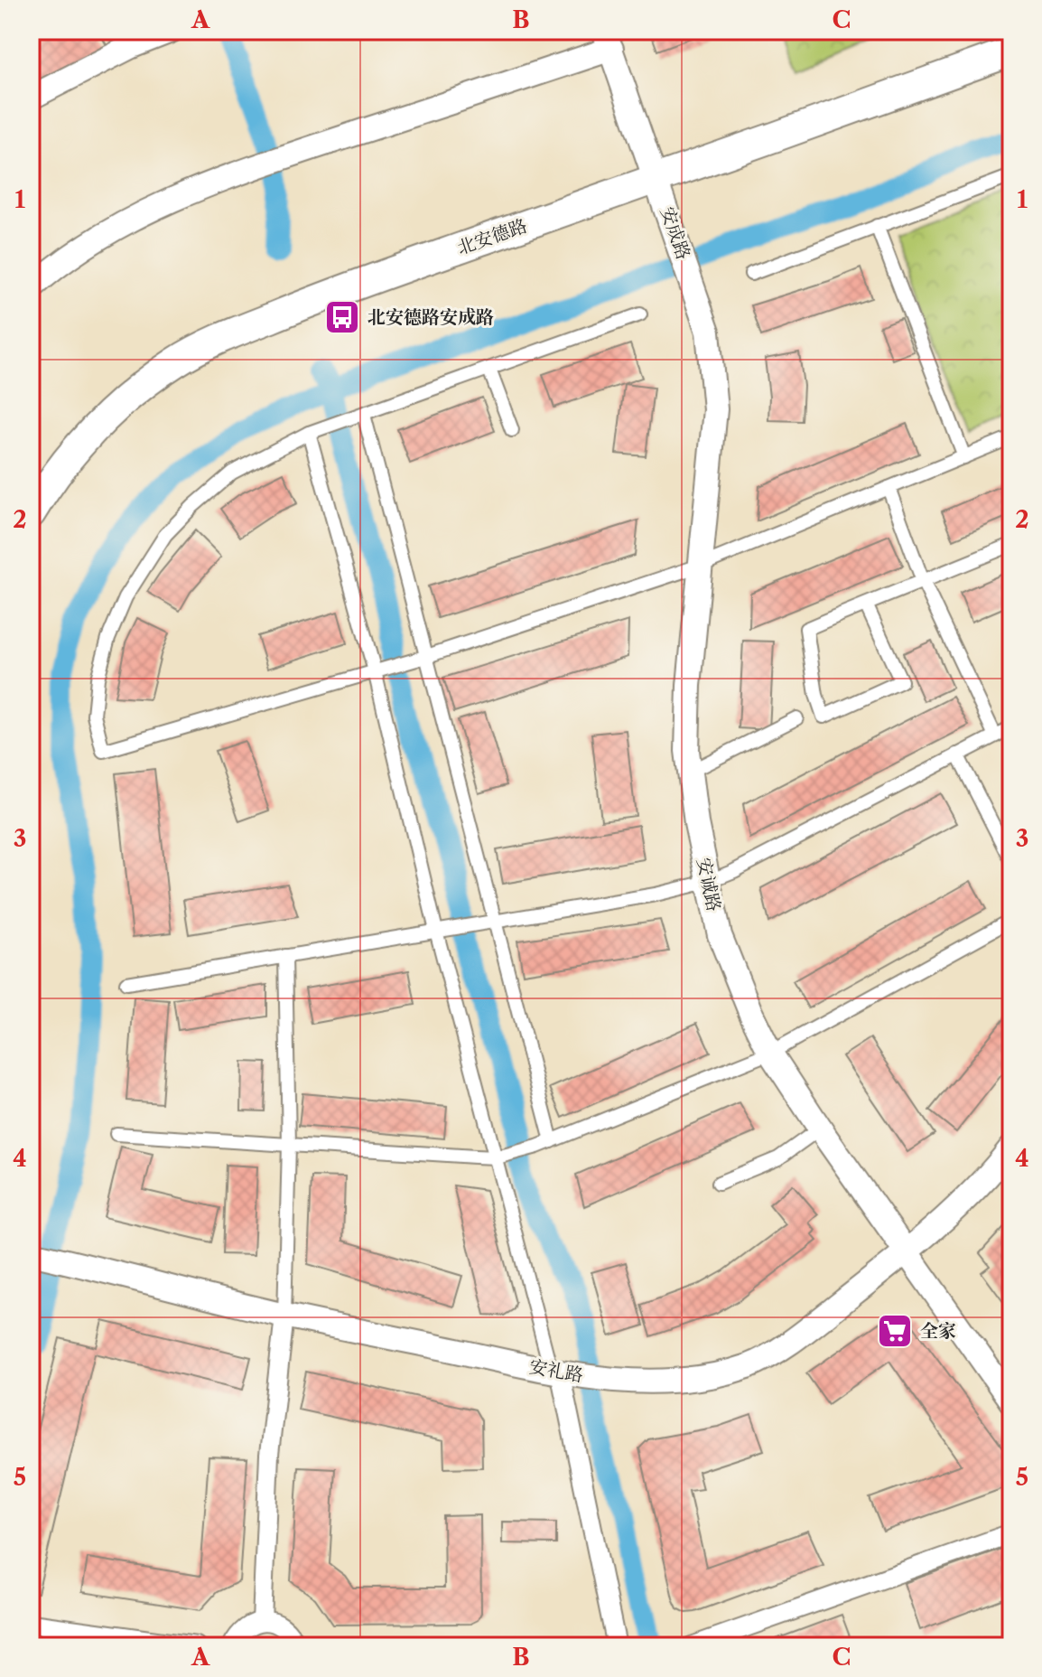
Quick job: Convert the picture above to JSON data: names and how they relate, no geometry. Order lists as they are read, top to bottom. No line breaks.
{"streets":{"street":["安成路","北安德路","安诚路","安礼路"]},"crossings":[["安成路","北安德路"],["安成路","安诚路"],["安诚路","安礼路"]],"places":{"bus stop":["北安德路安成路"],"supermarket":["全家"]},"grid":{"columns":["A","B","C"],"rows":["1","2","3","4","5"]}}
